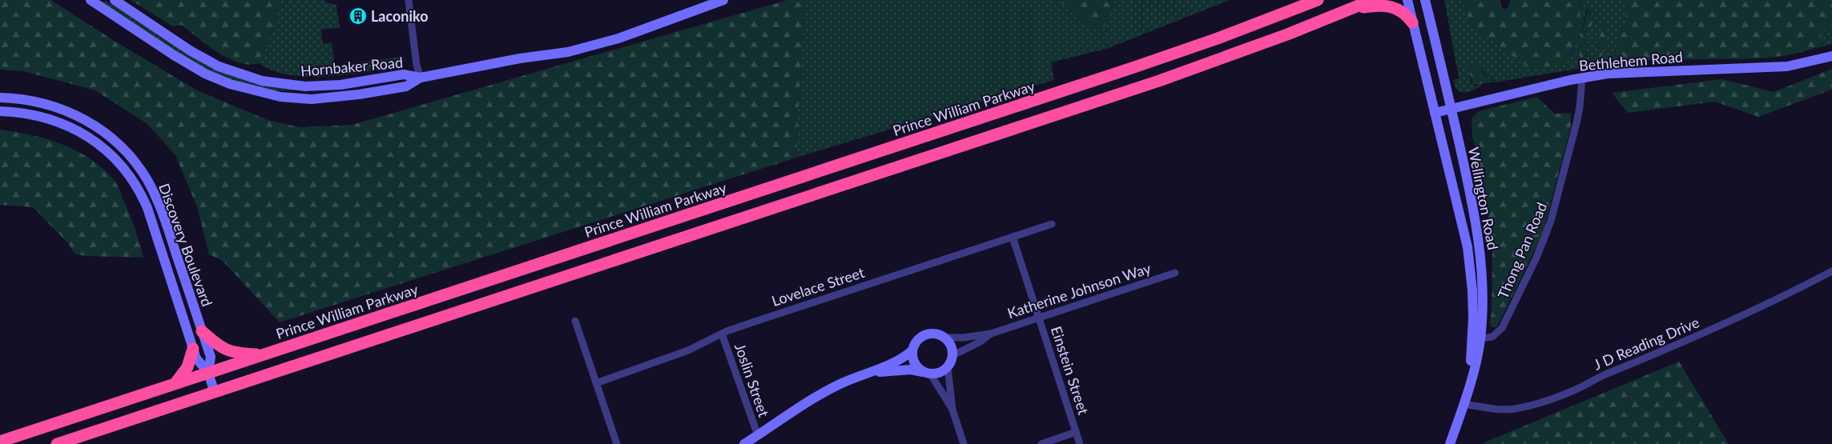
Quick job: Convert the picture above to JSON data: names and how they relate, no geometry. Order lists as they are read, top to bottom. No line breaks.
{"streets":{"highway":["Prince William Parkway"],"main road":["Bethlehem Road","Hornbaker Road","Wellington Road","Discovery Boulevard"],"street":["Thong Pan Road","Lovelace Street","Katherine Johnson Way","J D Reading Drive","Einstein Street","Joslin Street"]},"crossings":[["Bethlehem Road","Wellington Road"],["Bethlehem Road","Thong Pan Road"],["Prince William Parkway","Discovery Boulevard"],["Wellington Road","Thong Pan Road"],["Wellington Road","J D Reading Drive"],["Lovelace Street","Einstein Street"],["Lovelace Street","Joslin Street"],["Katherine Johnson Way","Einstein Street"]],"places":{"building":["Laconiko"]}}
